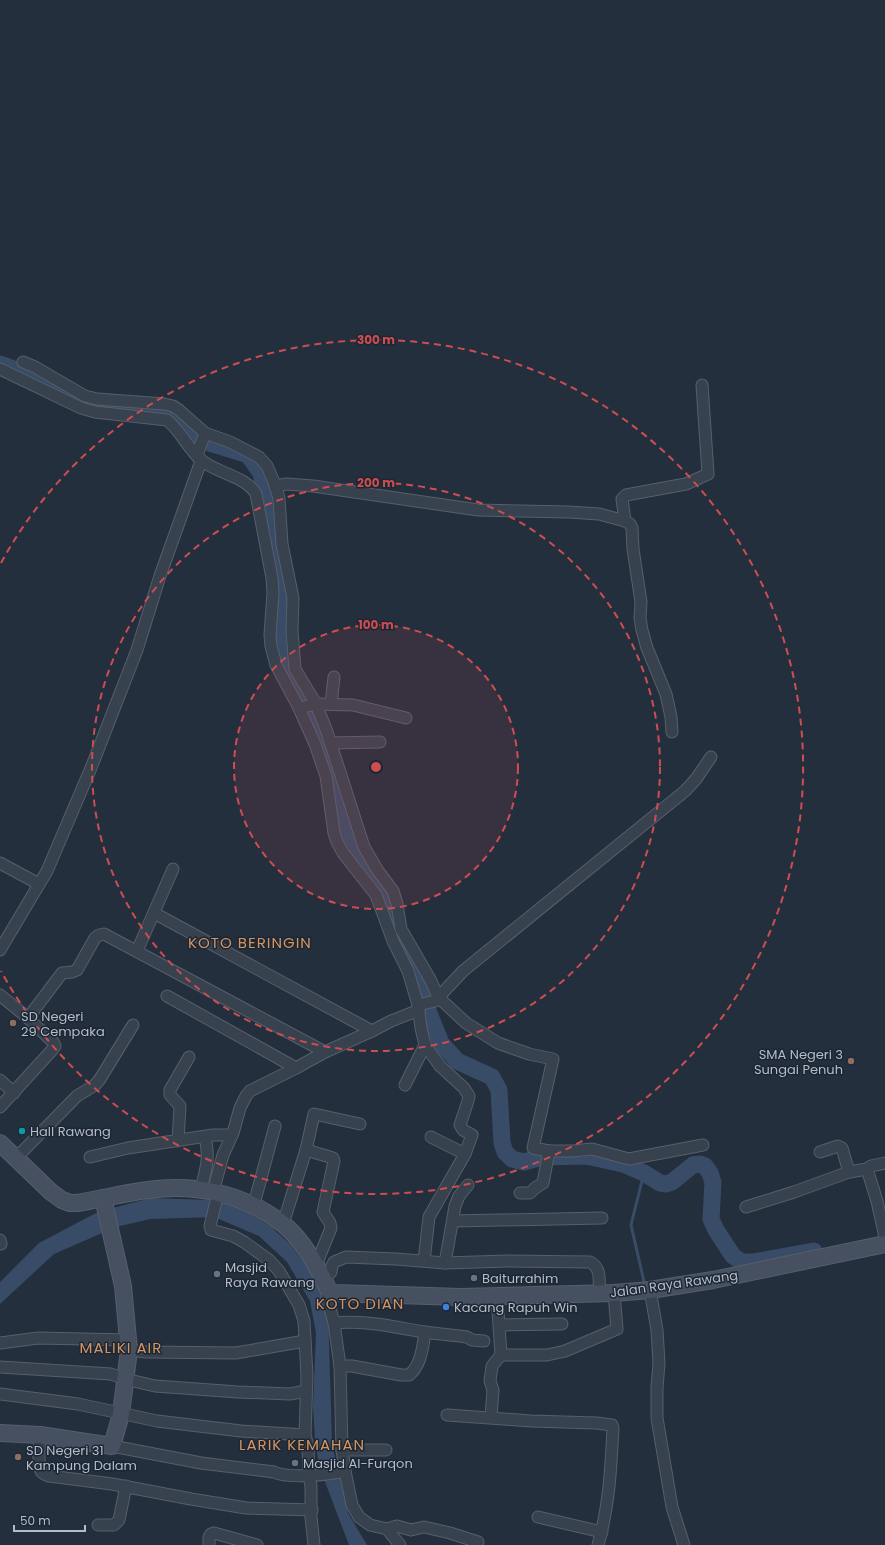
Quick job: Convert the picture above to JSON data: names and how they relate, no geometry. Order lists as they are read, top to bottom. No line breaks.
{"streets":{"main road":["Jalan Raya Rawang"]},"districts":["KOTO BERINGIN","KOTO DIAN","MALIKI AIR","LARIK KEMAHAN"],"places":["SD Negeri 29 Cempaka","SMA Negeri 3 Sungai Penuh","Hall Rawang","Masjid Raya Rawang","Baiturrahim","Kacang Rapuh Win","SD Negeri 31 Kampung Dalam","Masjid Al-Furqon"],"scale_bar":"50 m","rings":["300 m","200 m","100 m"]}
